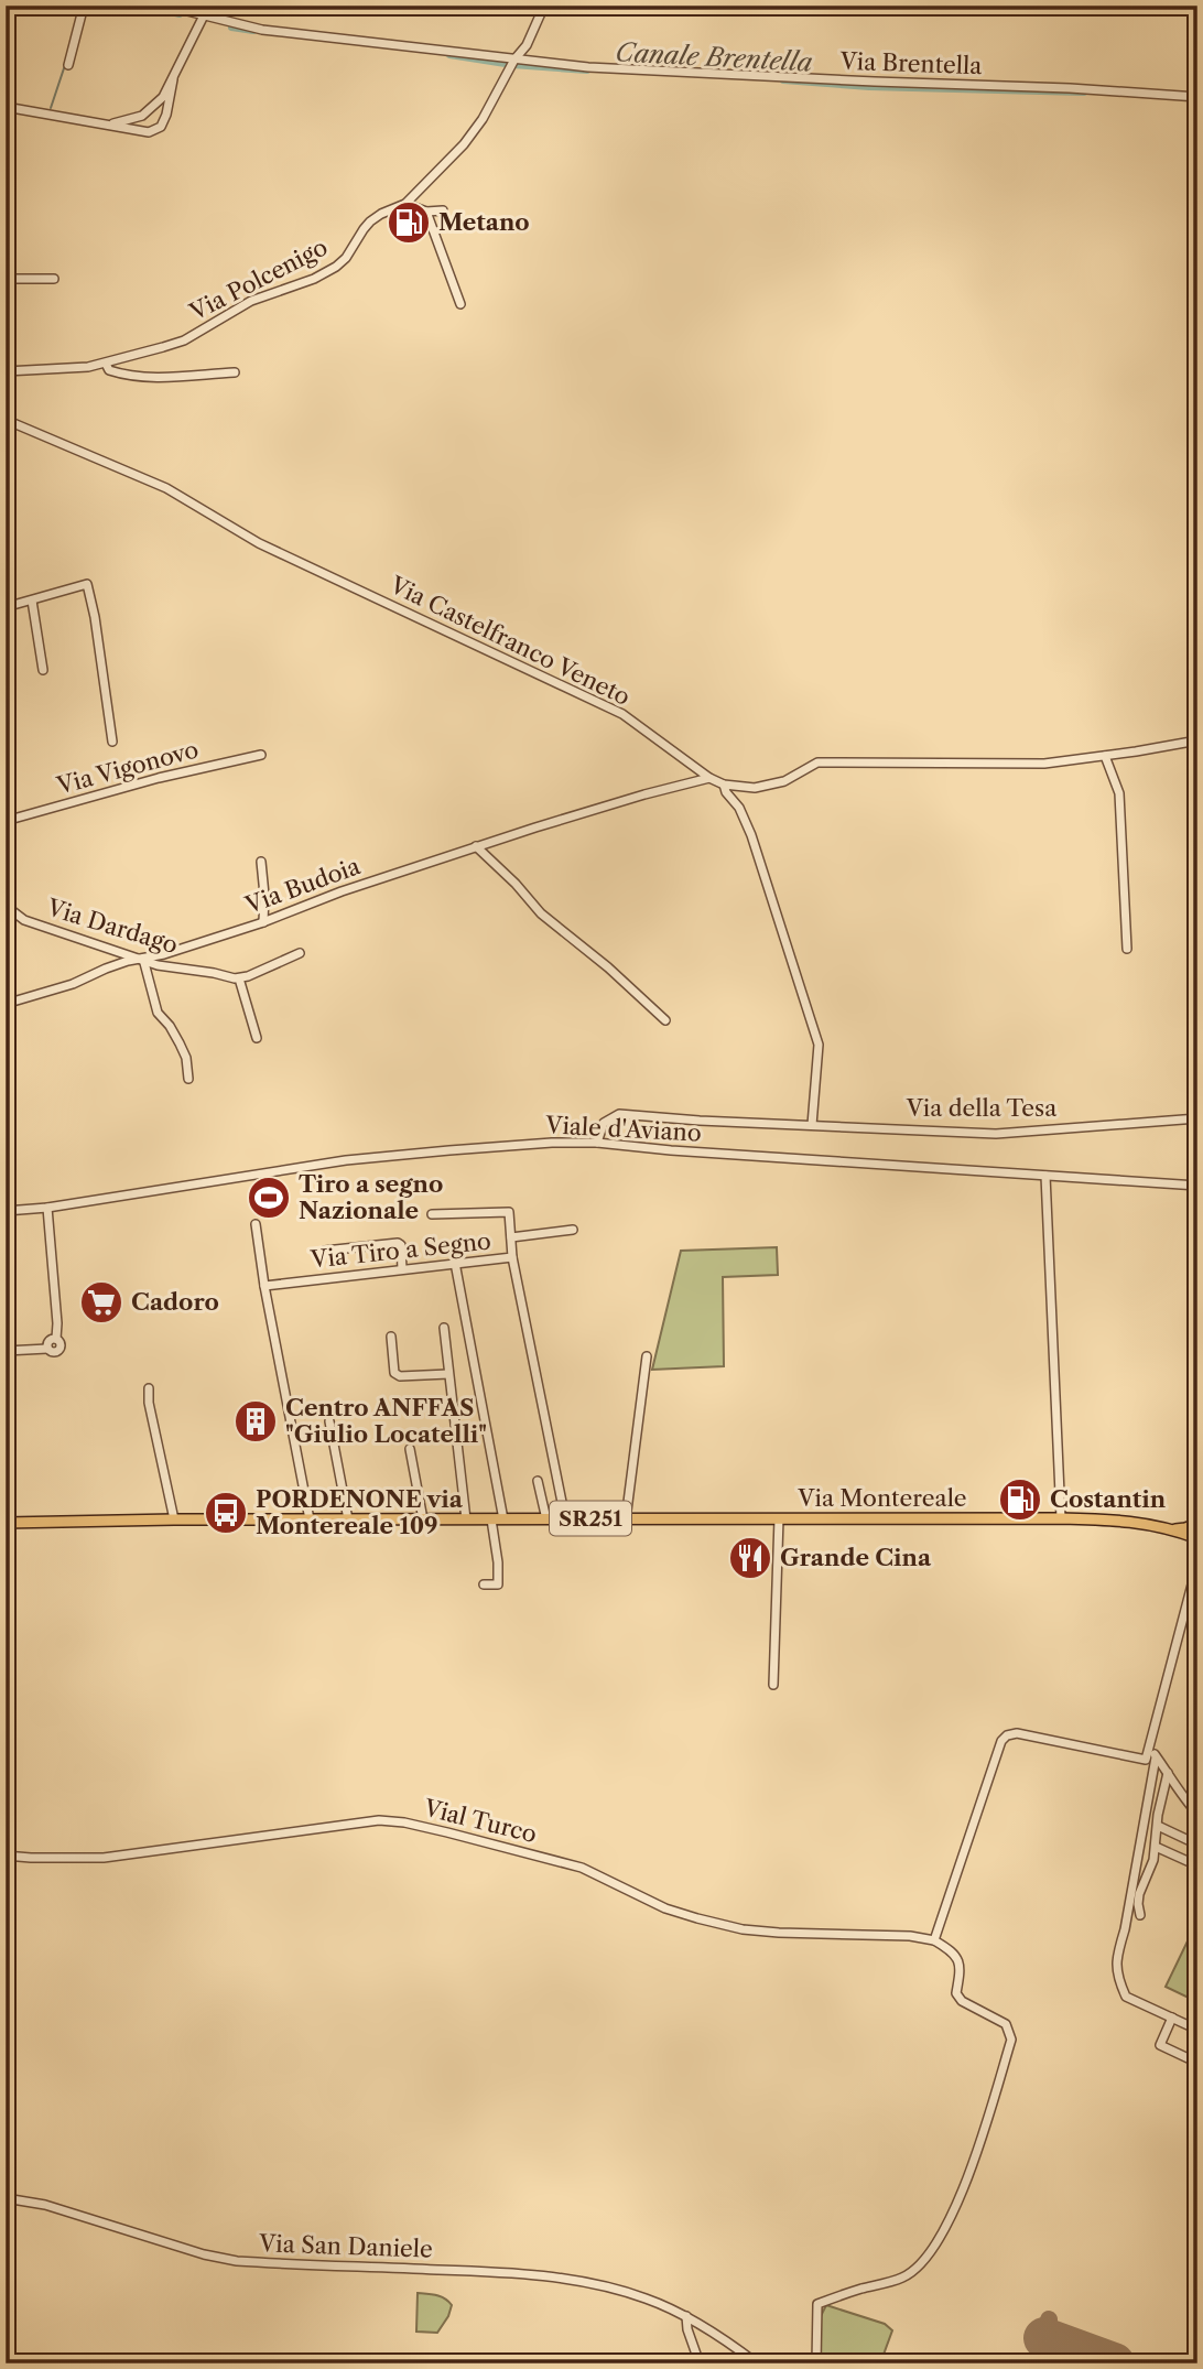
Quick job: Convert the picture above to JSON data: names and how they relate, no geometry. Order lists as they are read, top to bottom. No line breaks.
{"streets":{"main road":["Via Montereale","SR251"],"street":["Via Brentella","Via Polcenigo","Via Castelfranco Veneto","Via Vigonovo","Via Budoia","Via Dardago","Via della Tesa","Viale d'Aviano","Via Tiro a Segno","Vial Turco","Via San Daniele"]},"crossings":[["Via Brentella","Via Polcenigo"],["Via Castelfranco Veneto","Via Budoia"],["Via Budoia","Via Dardago"],["Via della Tesa","Viale d'Aviano"]],"water":["Canale Brentella"],"places":{"fuel station":["Metano","Costantin"],"sports":["Tiro a segno Nazionale"],"supermarket":["Cadoro"],"building":["Centro ANFFAS \"Giulio Locatelli\""],"bus stop":["PORDENONE via Montereale 109"],"restaurant":["Grande Cina"]}}
